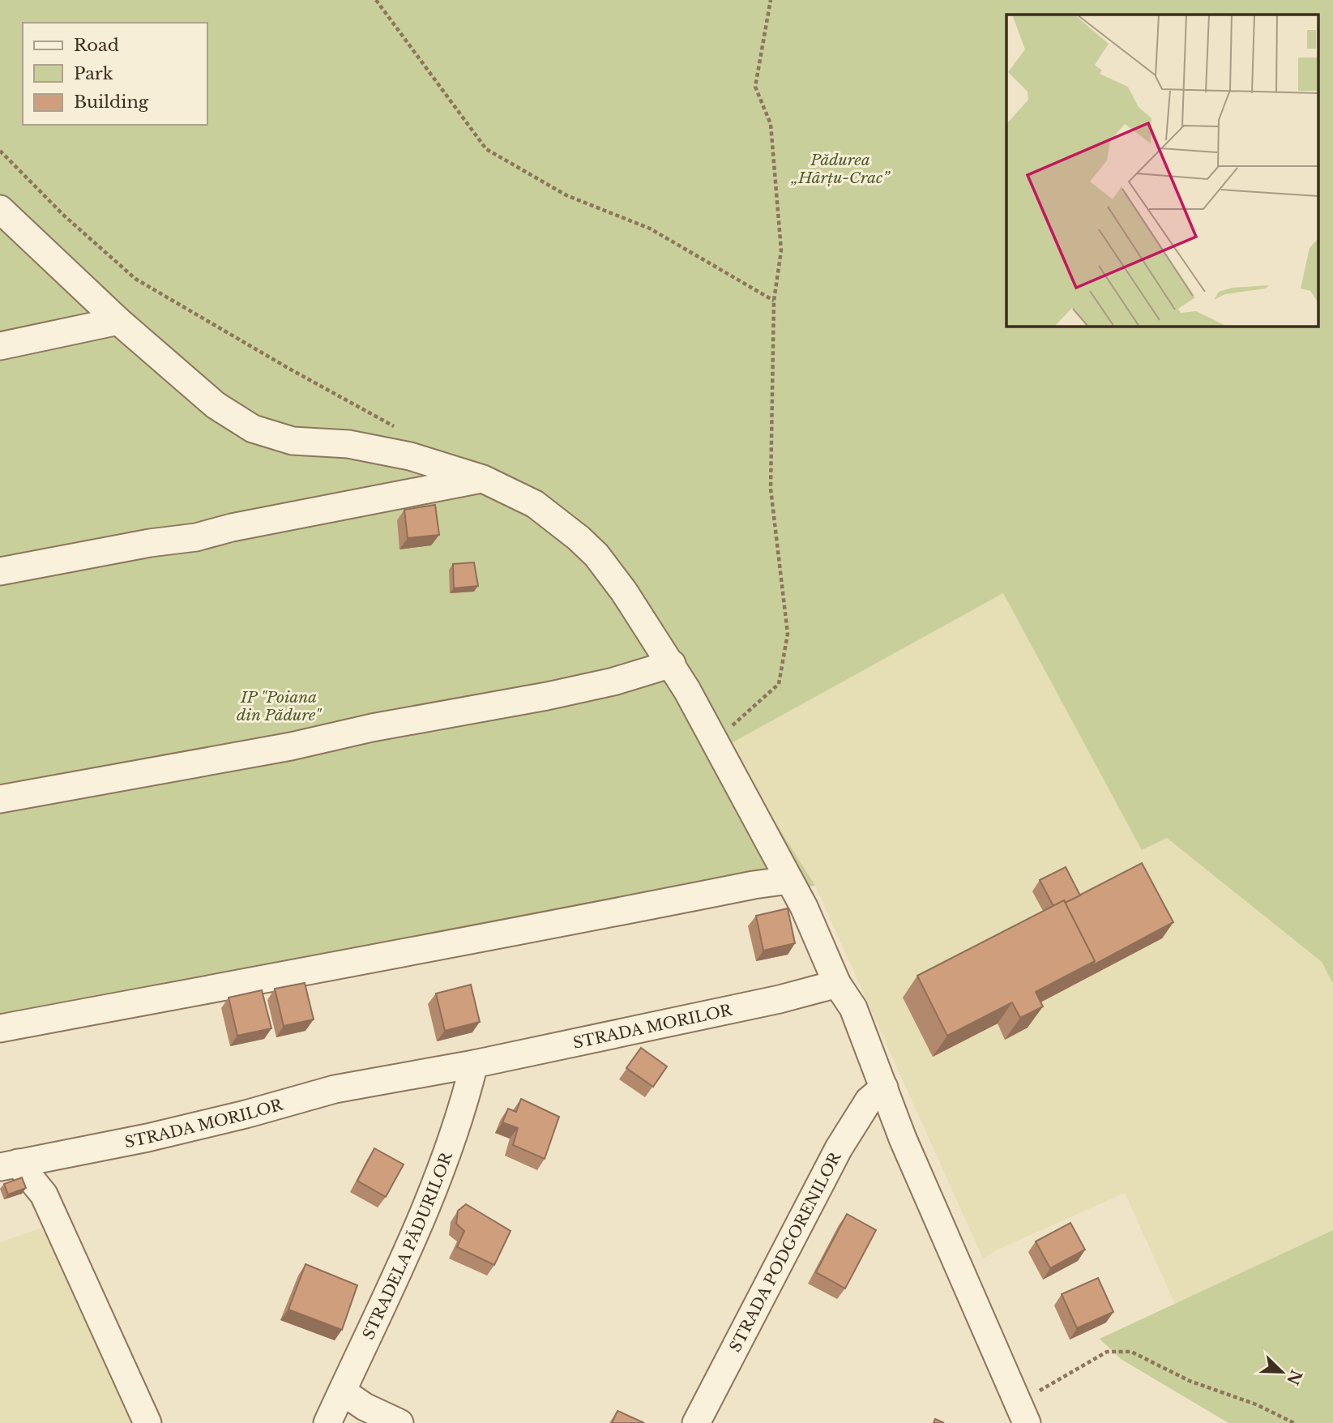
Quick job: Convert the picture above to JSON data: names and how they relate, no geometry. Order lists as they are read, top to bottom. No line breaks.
{"streets":{"street":["STRADA MORILOR","STRADELA PĂDURILOR","STRADA PODGORENILOR"]},"crossings":[["STRADA MORILOR","STRADELA PĂDURILOR"]],"parks":["Pădurea „Hârțu-Crac”","IP \"Poiana din Pădure\""],"legend":["Road","Park","Building"],"north":"bottom right"}
